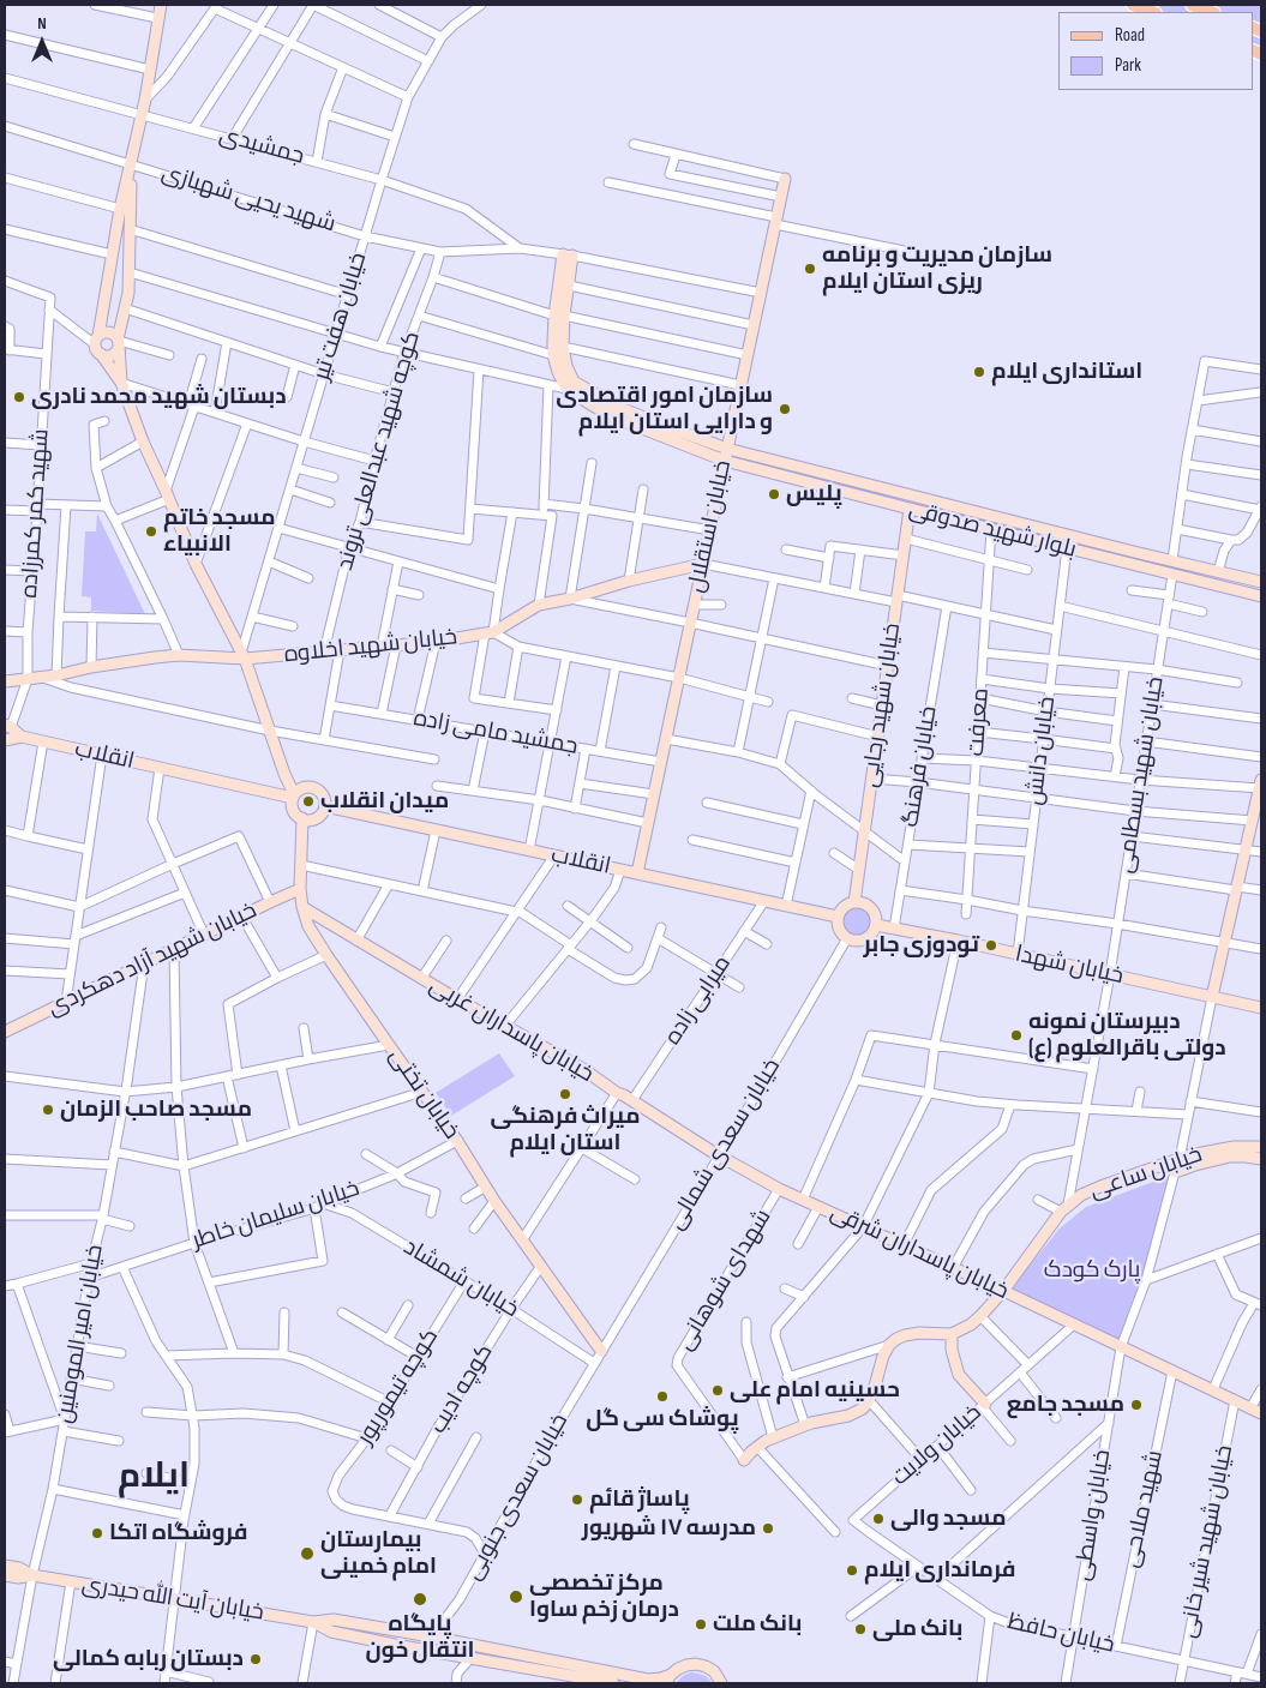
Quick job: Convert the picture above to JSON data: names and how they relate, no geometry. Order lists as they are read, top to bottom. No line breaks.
{"streets":{"street":["جمشیدی","شهید یحیی شهبازی","خیابان هفت تیر","کوچه شهید عبدالعلی تروند","شهید کمر کمرزاده","خیابان استقلال","بلوار شهید صدوقی","خیابان شهید اخلاوه","خیابان شهید رجایی","معرفت","جمشید مامی زاده","خیابان دانش","انقلاب","خیابان فرهنگ","خیابان شهید بسطامی","خیابان شهید آزاد دهکردی","خیابان شهدا","میرابی زاده","خیابان پاسداران غربی","خیابان تختی","خیابان سعدی شمالی","خیابان ساعی","خیابان سلیمان خاطر","خیابان پاسداران شرقی","خیابان شمشاد","شهدای شوهانی","خیابان امیر المومنین","کوچه تیمورپور","کوچه ادیب","خیابان ولایت","خیابان سعدی جنوبی","شهید ملاحی","خیابان واسطی","خیابان شهید شیر خانی","خیابان آیت الله حیدری","خیابان حافظ"]},"crossings":[["جمشیدی","شهید یحیی شهبازی"],["جمشیدی","خیابان هفت تیر"],["شهید یحیی شهبازی","خیابان هفت تیر"],["شهید یحیی شهبازی","کوچه شهید عبدالعلی تروند"],["شهید یحیی شهبازی","خیابان استقلال"],["خیابان هفت تیر","خیابان شهید اخلاوه"],["کوچه شهید عبدالعلی تروند","خیابان شهید اخلاوه"],["شهید کمر کمرزاده","خیابان شهید اخلاوه"],["شهید کمر کمرزاده","انقلاب"],["خیابان استقلال","بلوار شهید صدوقی"],["خیابان استقلال","خیابان شهید اخلاوه"],["خیابان استقلال","جمشید مامی زاده"],["خیابان استقلال","انقلاب"],["بلوار شهید صدوقی","خیابان شهید رجایی"],["بلوار شهید صدوقی","معرفت"],["بلوار شهید صدوقی","خیابان دانش"],["بلوار شهید صدوقی","خیابان شهید بسطامی"],["خیابان شهید رجایی","انقلاب"],["خیابان شهید رجایی","خیابان شهدا"],["خیابان شهید رجایی","خیابان سعدی شمالی"],["خیابان دانش","خیابان شهدا"],["انقلاب","خیابان شهدا"],["انقلاب","میرابی زاده"],["انقلاب","خیابان تختی"],["انقلاب","خیابان سعدی شمالی"],["خیابان فرهنگ","خیابان شهدا"],["خیابان شهید بسطامی","خیابان شهدا"],["خیابان شهید بسطامی","خیابان ساعی"],["خیابان شهید آزاد دهکردی","خیابان تختی"],["خیابان شهید آزاد دهکردی","خیابان امیر المومنین"],["خیابان شهدا","خیابان سعدی شمالی"],["خیابان شهدا","خیابان واسطی"],["میرابی زاده","خیابان پاسداران غربی"],["خیابان پاسداران غربی","خیابان تختی"],["خیابان پاسداران غربی","خیابان سعدی شمالی"],["خیابان پاسداران غربی","خیابان پاسداران شرقی"],["خیابان تختی","خیابان سعدی شمالی"],["خیابان تختی","خیابان سلیمان خاطر"],["خیابان تختی","کوچه ادیب"],["خیابان تختی","خیابان سعدی جنوبی"],["خیابان سعدی شمالی","خیابان پاسداران شرقی"],["خیابان سعدی شمالی","خیابان سعدی جنوبی"],["خیابان ساعی","خیابان پاسداران شرقی"],["خیابان ساعی","خیابان واسطی"],["خیابان سلیمان خاطر","خیابان شمشاد"],["خیابان سلیمان خاطر","خیابان امیر المومنین"],["خیابان پاسداران شرقی","شهدای شوهانی"],["خیابان پاسداران شرقی","خیابان ولایت"],["خیابان پاسداران شرقی","شهید ملاحی"],["خیابان پاسداران شرقی","خیابان واسطی"],["خیابان پاسداران شرقی","خیابان شهید شیر خانی"],["خیابان شمشاد","کوچه تیمورپور"],["خیابان شمشاد","کوچه ادیب"],["خیابان شمشاد","خیابان سعدی جنوبی"],["خیابان امیر المومنین","خیابان آیت الله حیدری"],["کوچه تیمورپور","کوچه ادیب"],["خیابان ولایت","خیابان حافظ"],["خیابان سعدی جنوبی","خیابان آیت الله حیدری"],["شهید ملاحی","خیابان حافظ"],["خیابان واسطی","خیابان حافظ"],["خیابان شهید شیر خانی","خیابان حافظ"]],"districts":["ایلام"],"parks":["پارک کودک"],"places":["سازمان مدیریت و برنامه ریزی استان ایلام","استانداری ایلام","دبستان شهید محمد نادری","سازمان امور اقتصادی و دارایی استان ایلام","پلیس","مسجد خاتم الانبیاء","میدان انقلاب","تودوزی جابر","دبیرستان نمونه دولتی باقرالعلوم (ع)","میراث فرهنگی استان ایلام","مسجد صاحب الزمان","حسینیه امام علی","پوشاک سی گل","مسجد جامع","پاساژ قائم","مسجد والی","مدرسه ۱۷ شهریور","فروشگاه اتکا","بیمارستان امام خمینی","فرمانداری ایلام","مرکز تخصصی درمان زخم ساوا","پایگاه انتقال خون","بانک ملت","بانک ملی","دبستان ربابه کمالی"],"legend":["Road","Park"],"north":"top"}
